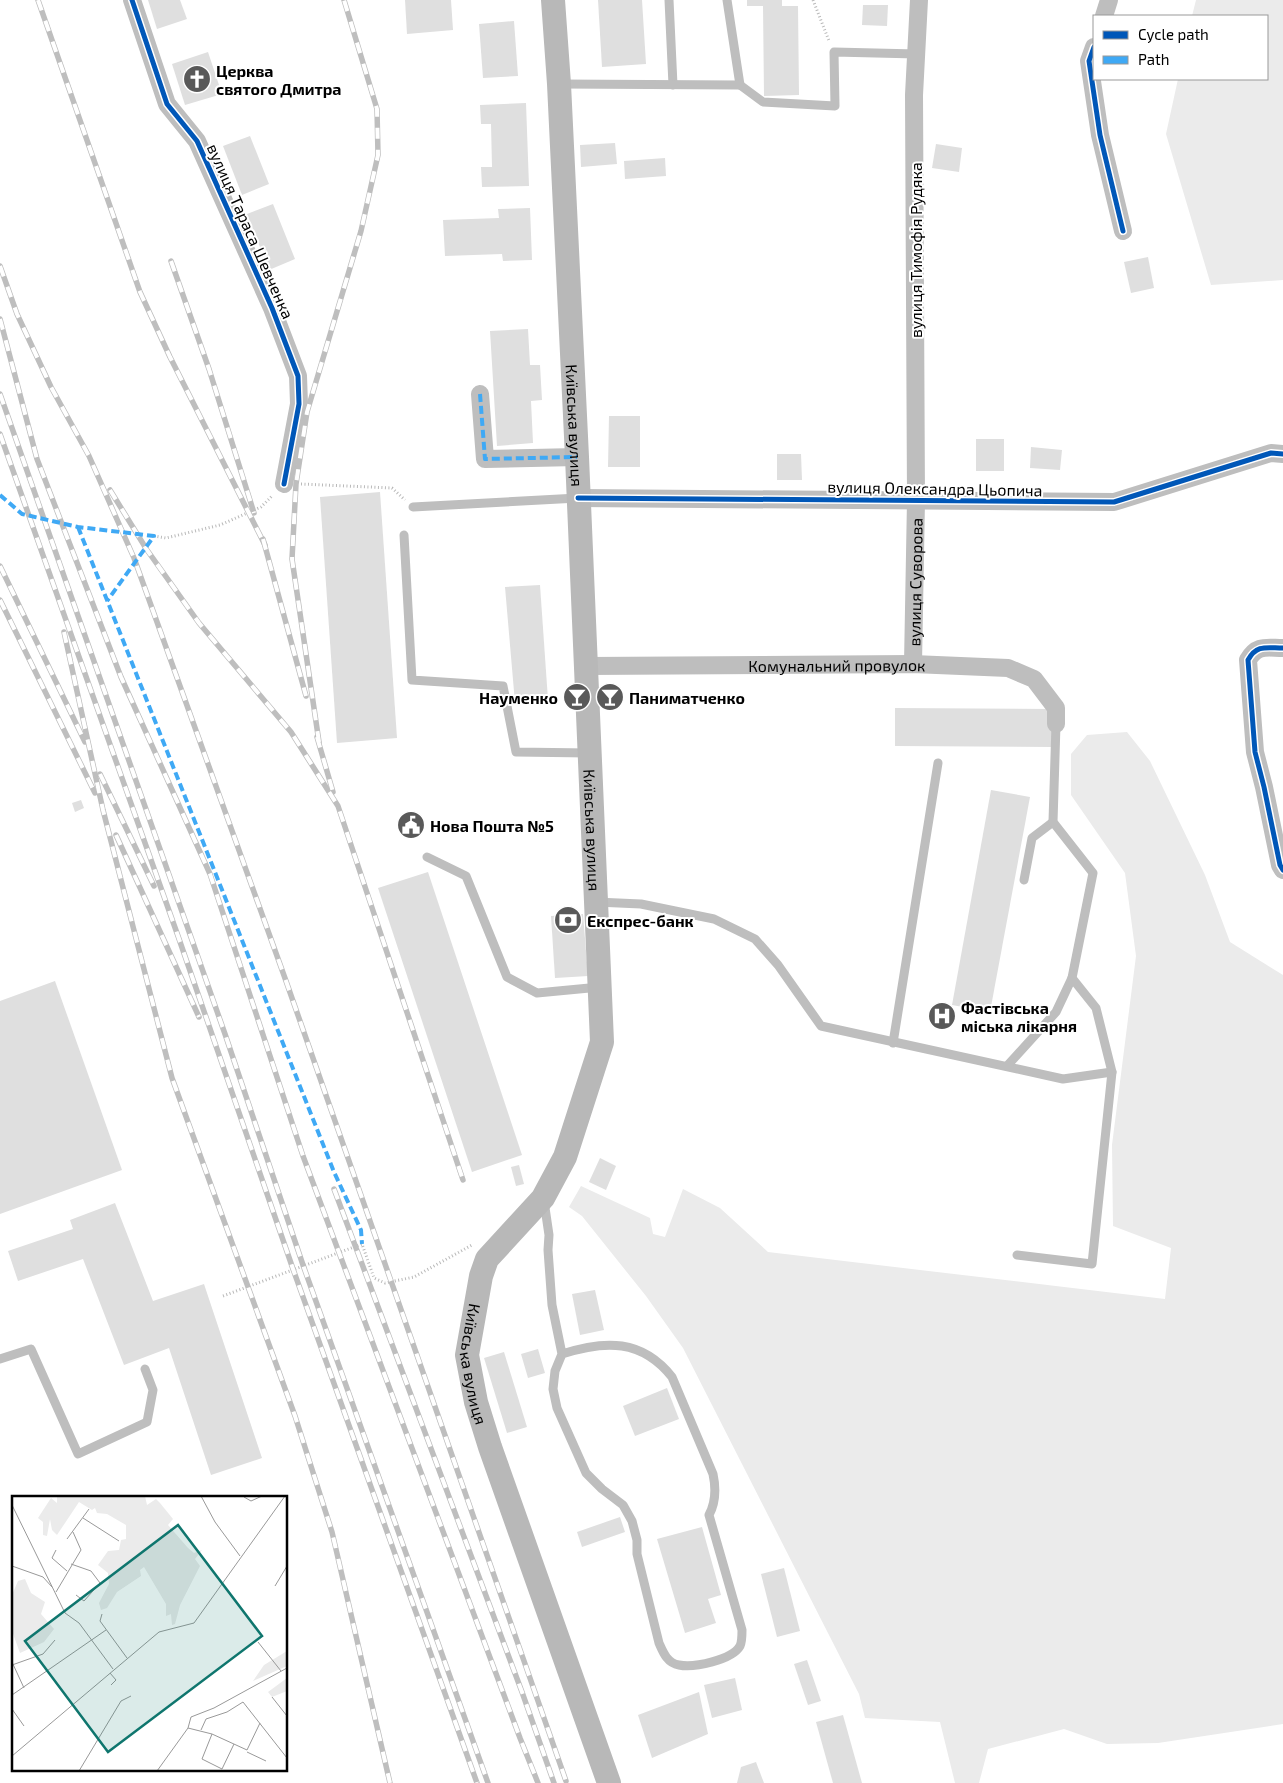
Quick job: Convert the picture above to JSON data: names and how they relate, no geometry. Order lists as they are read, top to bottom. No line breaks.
{"streets":{"main road":["Київська вулиця"],"street":["вулиця Тараса Шевченка","вулиця Тимофія Рудяка","вулиця Олександра Цьопича","вулиця Суворова","Комунальний провулок"]},"crossings":[["вулиця Тимофія Рудяка","вулиця Олександра Цьопича"],["вулиця Тимофія Рудяка","вулиця Суворова"],["Київська вулиця","вулиця Олександра Цьопича"],["Київська вулиця","Комунальний провулок"],["вулиця Олександра Цьопича","вулиця Суворова"],["вулиця Суворова","Комунальний провулок"]],"places":{"church":["Церква святого Дмитра"],"bar":["Науменко","Паниматченко"],"public building":["Нова Пошта №5"],"bank":["Експрес-банк"],"hospital":["Фастівська міська лікарня"]},"legend":["Cycle path","Path"]}
